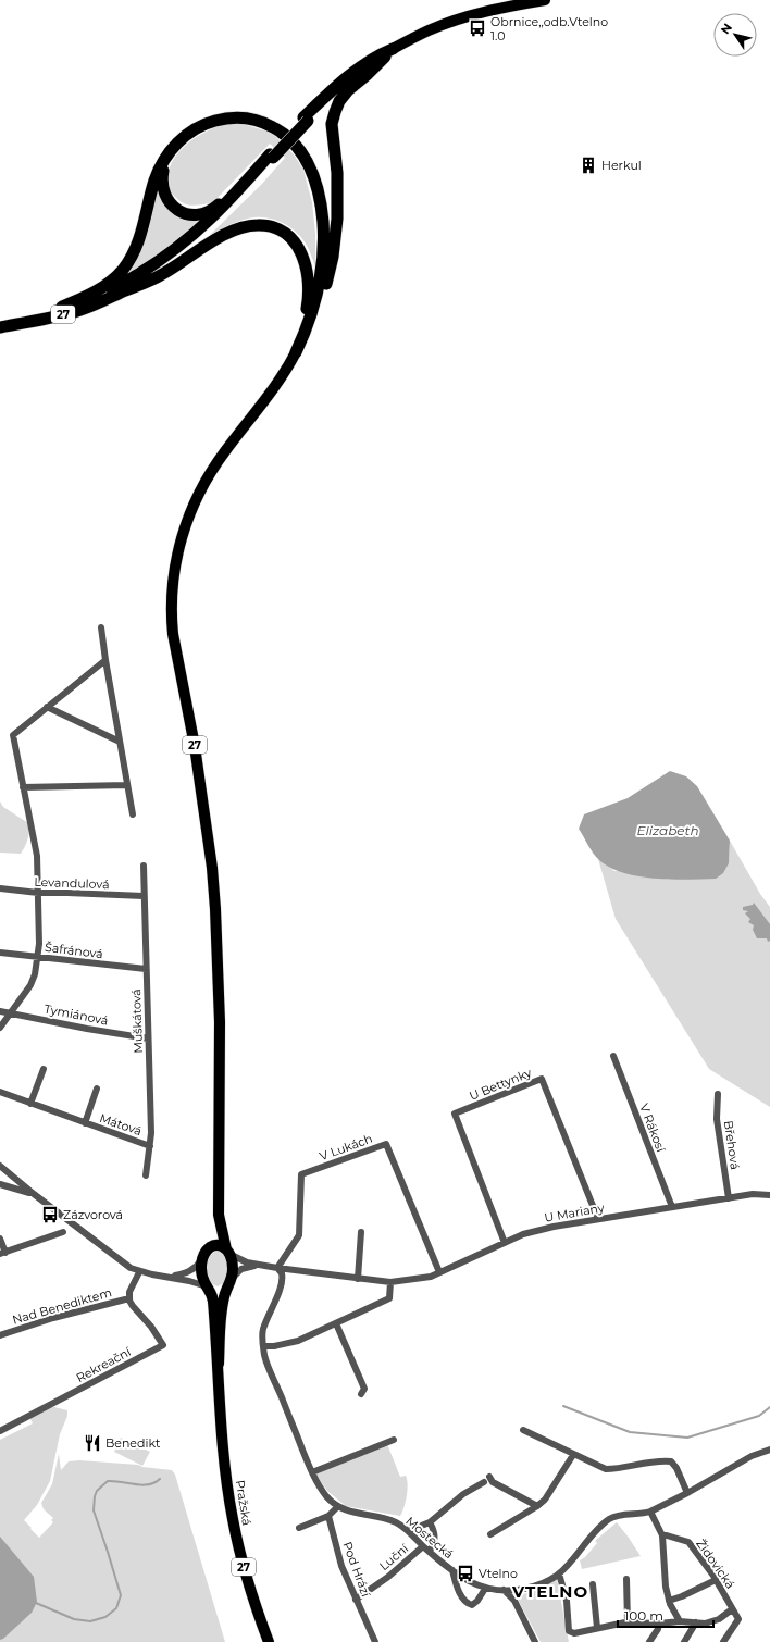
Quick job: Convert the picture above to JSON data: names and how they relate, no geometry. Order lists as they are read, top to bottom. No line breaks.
{"streets":{"highway":["27"],"main road":["Pražská"],"street":["Levandulová","Šafránová","Tymiánová","Muškátová","U Bettynky","Mátová","V Rákosí","Břehová","V Lukách","U Mariany","Nad Benediktem","Rekreační","Mostecká","Luční","Židovická","Pod Hrází"]},"crossings":[["27","Pražská"],["Levandulová","Muškátová"],["Šafránová","Muškátová"],["Tymiánová","Muškátová"],["Muškátová","Mátová"],["U Bettynky","U Mariany"],["V Rákosí","U Mariany"],["Břehová","U Mariany"],["V Lukách","U Mariany"],["V Lukách","Mostecká"],["U Mariany","Mostecká"],["Nad Benediktem","Rekreační"],["Mostecká","Luční"],["Luční","Pod Hrází"]],"districts":["VTELNO"],"water":["Elizabeth"],"places":{"bus stop":["Obrnice,,odb.Vtelno 1.0","Zázvorová","Vtelno"],"building":["Herkul"],"restaurant":["Benedikt"]},"scale_bar":"100 m","north":"top left"}
